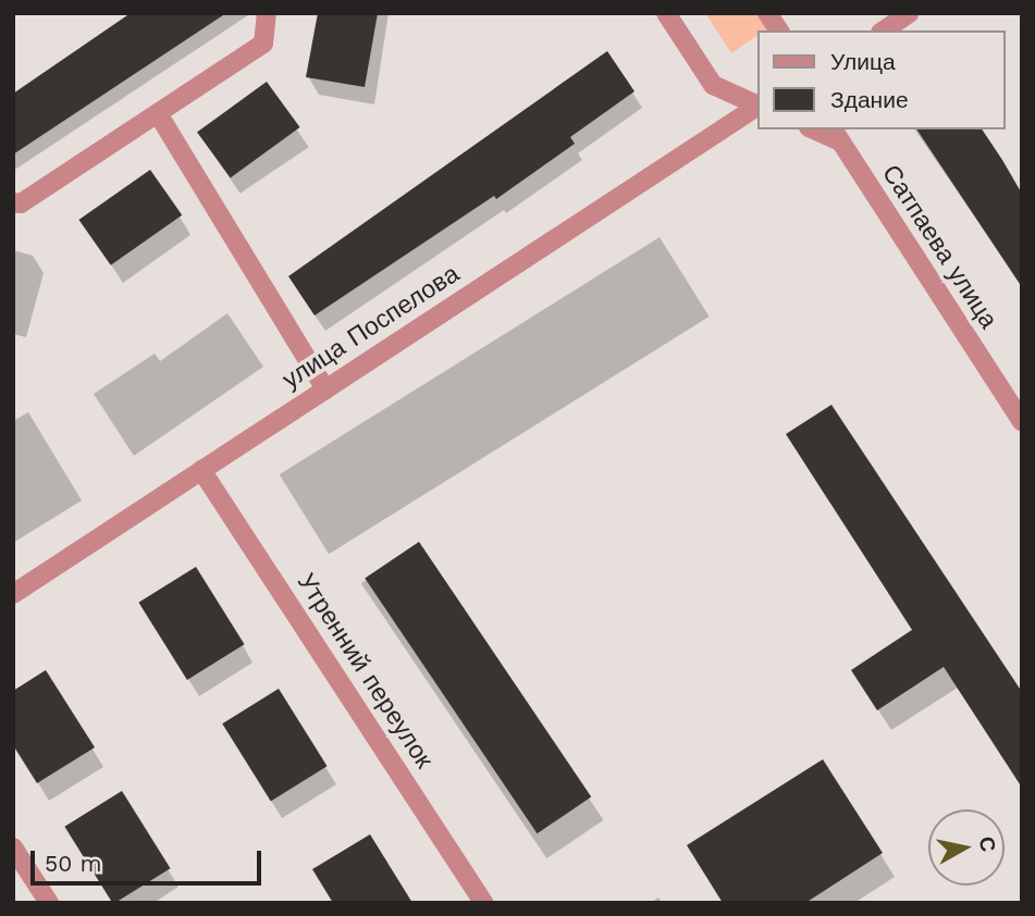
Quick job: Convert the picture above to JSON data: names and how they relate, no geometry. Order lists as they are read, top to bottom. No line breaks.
{"streets":{"street":["Сатпаева улица","улица Поспелова","Утренний переулок"]},"crossings":[["улица Поспелова","Утренний переулок"]],"legend":["Улица","Здание"],"scale_bar":"50 m","north":"right"}
